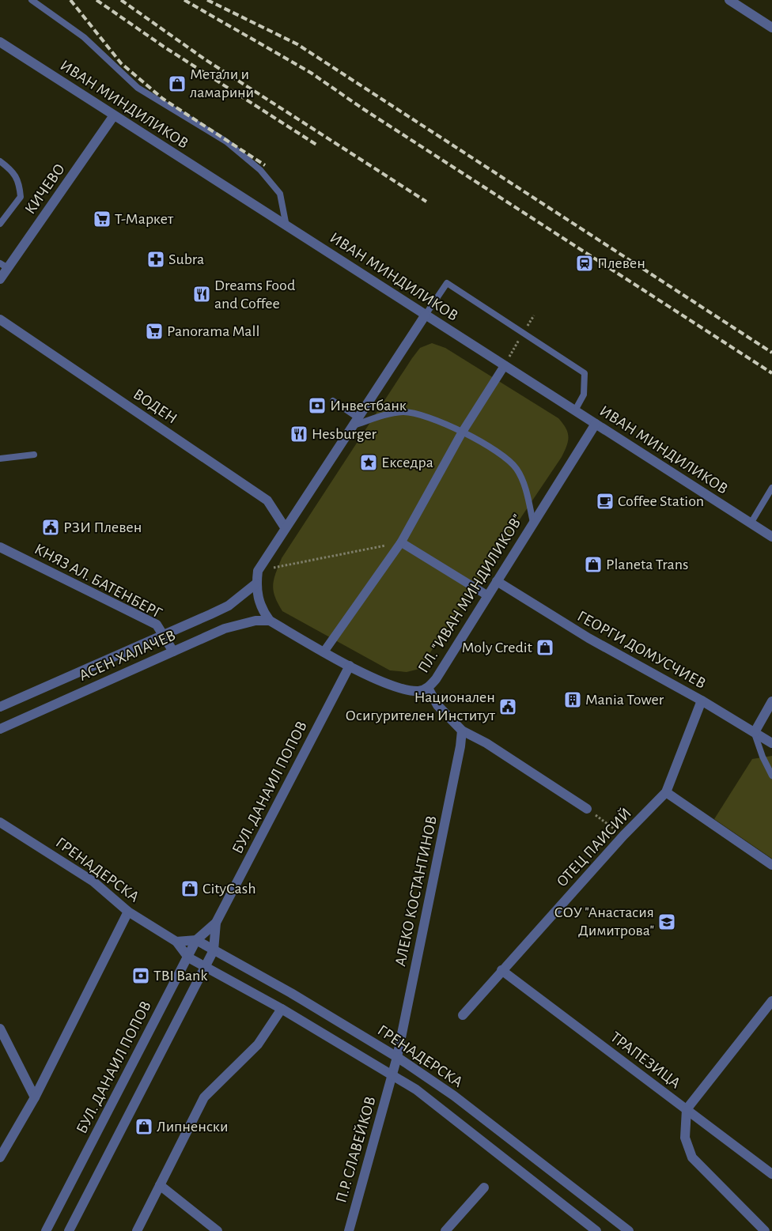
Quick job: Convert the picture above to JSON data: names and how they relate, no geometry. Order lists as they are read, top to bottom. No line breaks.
{"streets":{"street":["ИВАН МИНДИЛИКОВ","КИЧЕВО","ВОДЕН","КНЯЗ АЛ. БАТЕНБЕРГ","ПЛ. \"ИВАН МИНДИЛИКОВ\"","ГЕОРГИ ДОМУСЧИЕВ","АСЕН ХАЛАЧЕВ","БУЛ. ДАНАИЛ ПОПОВ","ОТЕЦ ПАИСИЙ","ГРЕНАДЕРСКА","АЛЕКО КОСТАНТИНОВ","ТРАПЕЗИЦА","П.Р. СЛАВЕЙКОВ"]},"crossings":[["ИВАН МИНДИЛИКОВ","КИЧЕВО"],["ИВАН МИНДИЛИКОВ","ПЛ. \"ИВАН МИНДИЛИКОВ\""],["ВОДЕН","ПЛ. \"ИВАН МИНДИЛИКОВ\""],["КНЯЗ АЛ. БАТЕНБЕРГ","АСЕН ХАЛАЧЕВ"],["ПЛ. \"ИВАН МИНДИЛИКОВ\"","ГЕОРГИ ДОМУСЧИЕВ"],["ПЛ. \"ИВАН МИНДИЛИКОВ\"","АСЕН ХАЛАЧЕВ"],["ПЛ. \"ИВАН МИНДИЛИКОВ\"","БУЛ. ДАНАИЛ ПОПОВ"],["ГЕОРГИ ДОМУСЧИЕВ","ОТЕЦ ПАИСИЙ"],["БУЛ. ДАНАИЛ ПОПОВ","ГРЕНАДЕРСКА"],["ОТЕЦ ПАИСИЙ","ТРАПЕЗИЦА"],["ГРЕНАДЕРСКА","АЛЕКО КОСТАНТИНОВ"],["ГРЕНАДЕРСКА","П.Р. СЛАВЕЙКОВ"],["АЛЕКО КОСТАНТИНОВ","П.Р. СЛАВЕЙКОВ"]],"places":{"shop":["Метали и ламарини","Planeta Trans","Moly Credit","CityCash","Липненски"],"supermarket":["Т-Маркет","Panorama Mall"],"pharmacy":["Subra"],"station":["Плевен"],"restaurant":["Dreams Food and Coffee","Hesburger"],"bank":["Инвестбанк","TBI Bank"],"place":["Екседра"],"cafe":["Coffee Station"],"public building":["РЗИ Плевен","Национален Осигурителен Институт"],"building":["Mania Tower"],"school or university":["СОУ \"Анастасия Димитрова\""]}}
